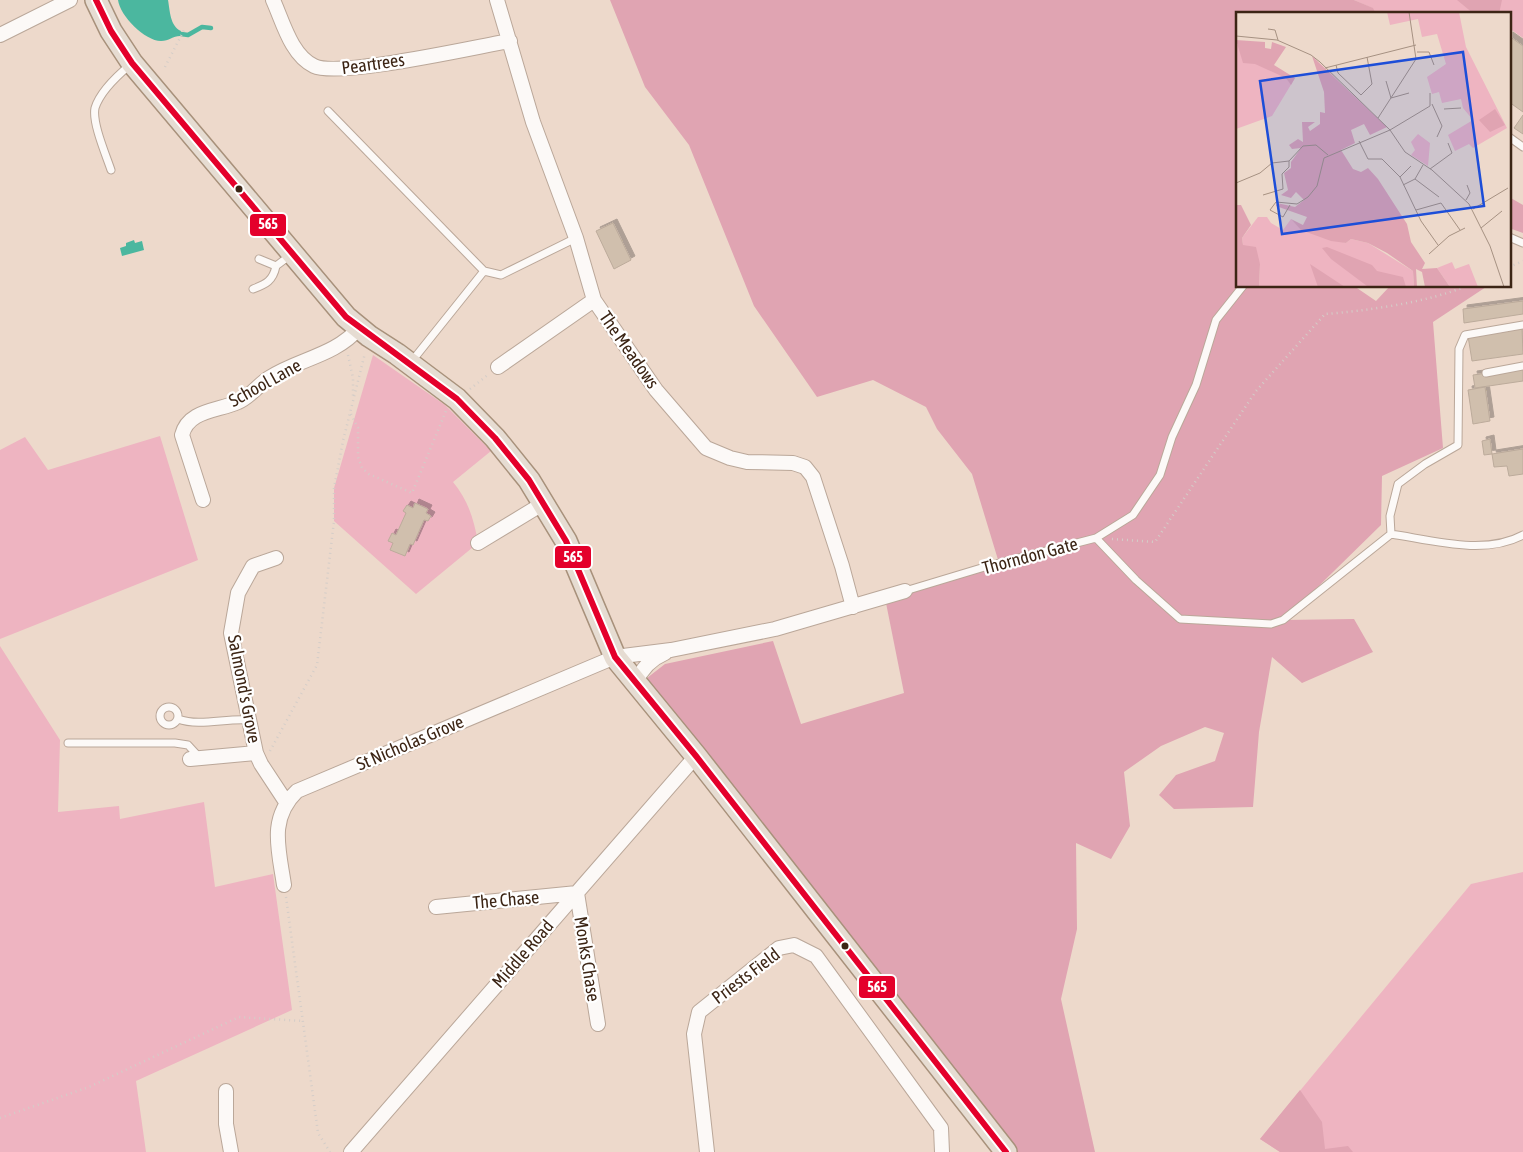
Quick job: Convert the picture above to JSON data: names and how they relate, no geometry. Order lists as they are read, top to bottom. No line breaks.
{"streets":{"street":["Peartrees","The Meadows","School Lane","Thorndon Gate","Salmond's Grove","St Nicholas Grove","The Chase","Middle Road","Monks Chase","Priests Field"]},"crossings":[["Peartrees","The Meadows"],["The Meadows","Thorndon Gate"],["Thorndon Gate","St Nicholas Grove"],["Salmond's Grove","St Nicholas Grove"],["The Chase","Middle Road"],["The Chase","Monks Chase"],["Middle Road","Monks Chase"]],"lines":["transit line 565"]}
